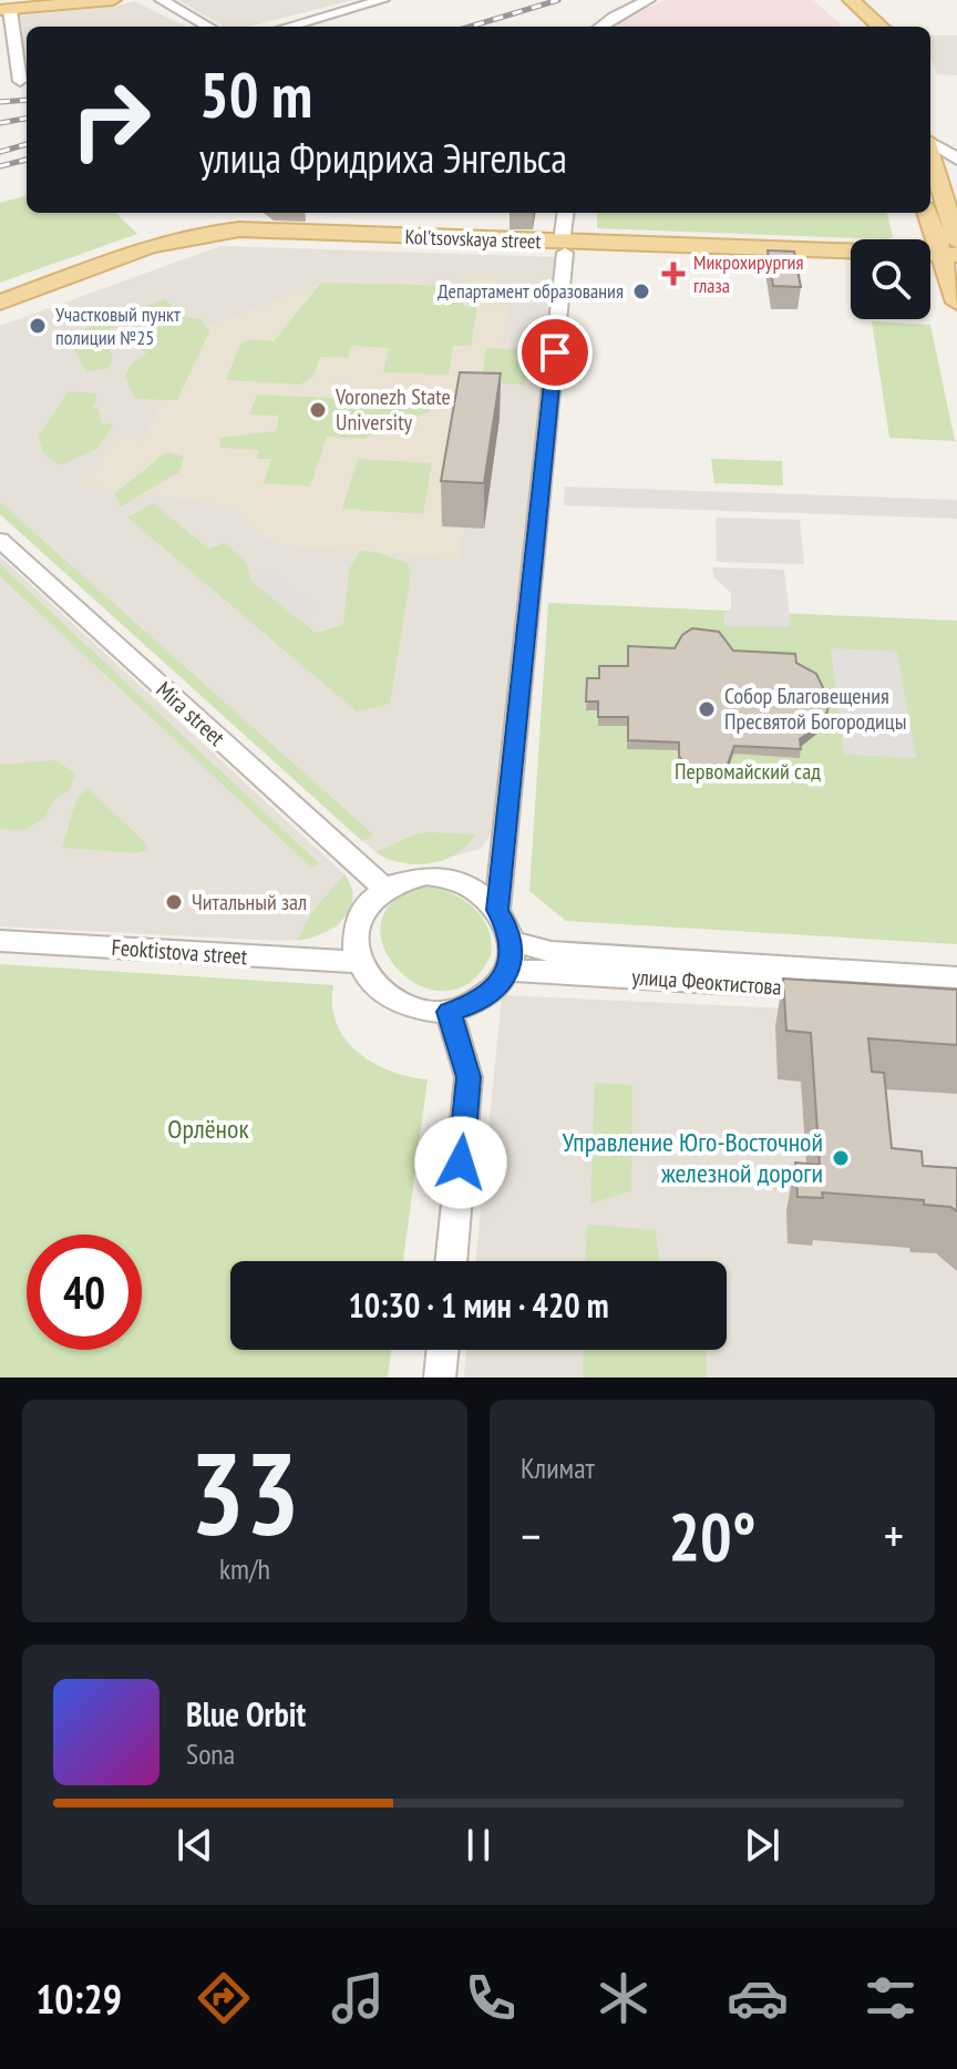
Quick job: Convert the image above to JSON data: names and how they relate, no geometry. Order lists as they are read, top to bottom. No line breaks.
{"streets":{"main road":["Kol'tsovskaya street"],"street":["Mira street","Feoktistova street","улица Феоктистова"]},"crossings":[["Mira street","Feoktistova street"],["Mira street","улица Феоктистова"],["Feoktistova street","улица Феоктистова"]],"parks":["Первомайский сад","Орлёнок"],"places":{"health":["Микрохирургия глаза"],"other":["Департамент образования","Участковый пункт полиции №25","Voronezh State University","Собор Благовещения Пресвятой Богородицы","Читальный зал","Управление Юго-Восточной железной дороги"]},"page":{"turn":["50 m","улица Фридриха Энгельса"],"limit":"40","trip":"10:30 · 1 мин · 420 m","tile":[["33","km/h"],"Климат"],"heat":["−","20°","+"],"song":["Blue Orbit","Sona"],"tabs":"10:29"}}
